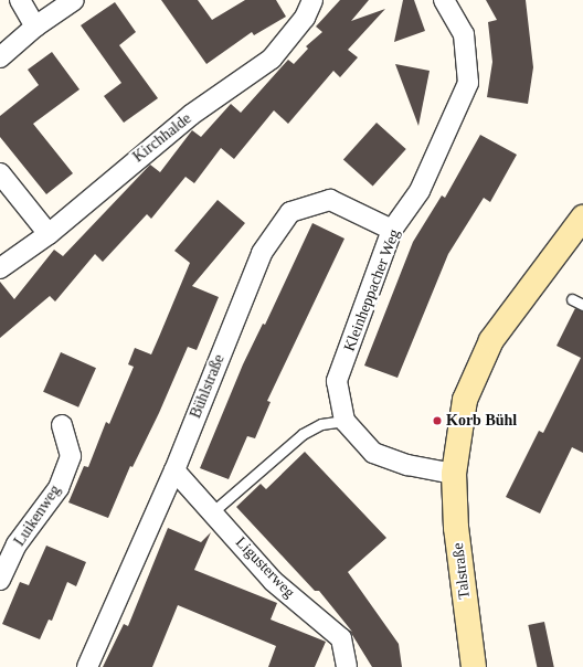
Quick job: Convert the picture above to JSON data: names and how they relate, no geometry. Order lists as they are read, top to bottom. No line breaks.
{"streets":{"street":["Kirchhalde","Kleinheppacher Weg","Bühlstraße","Luikenweg","Ligusterweg","Talstraße"]},"crossings":[["Kleinheppacher Weg","Bühlstraße"],["Bühlstraße","Ligusterweg"]],"places":["Korb Bühl"]}
